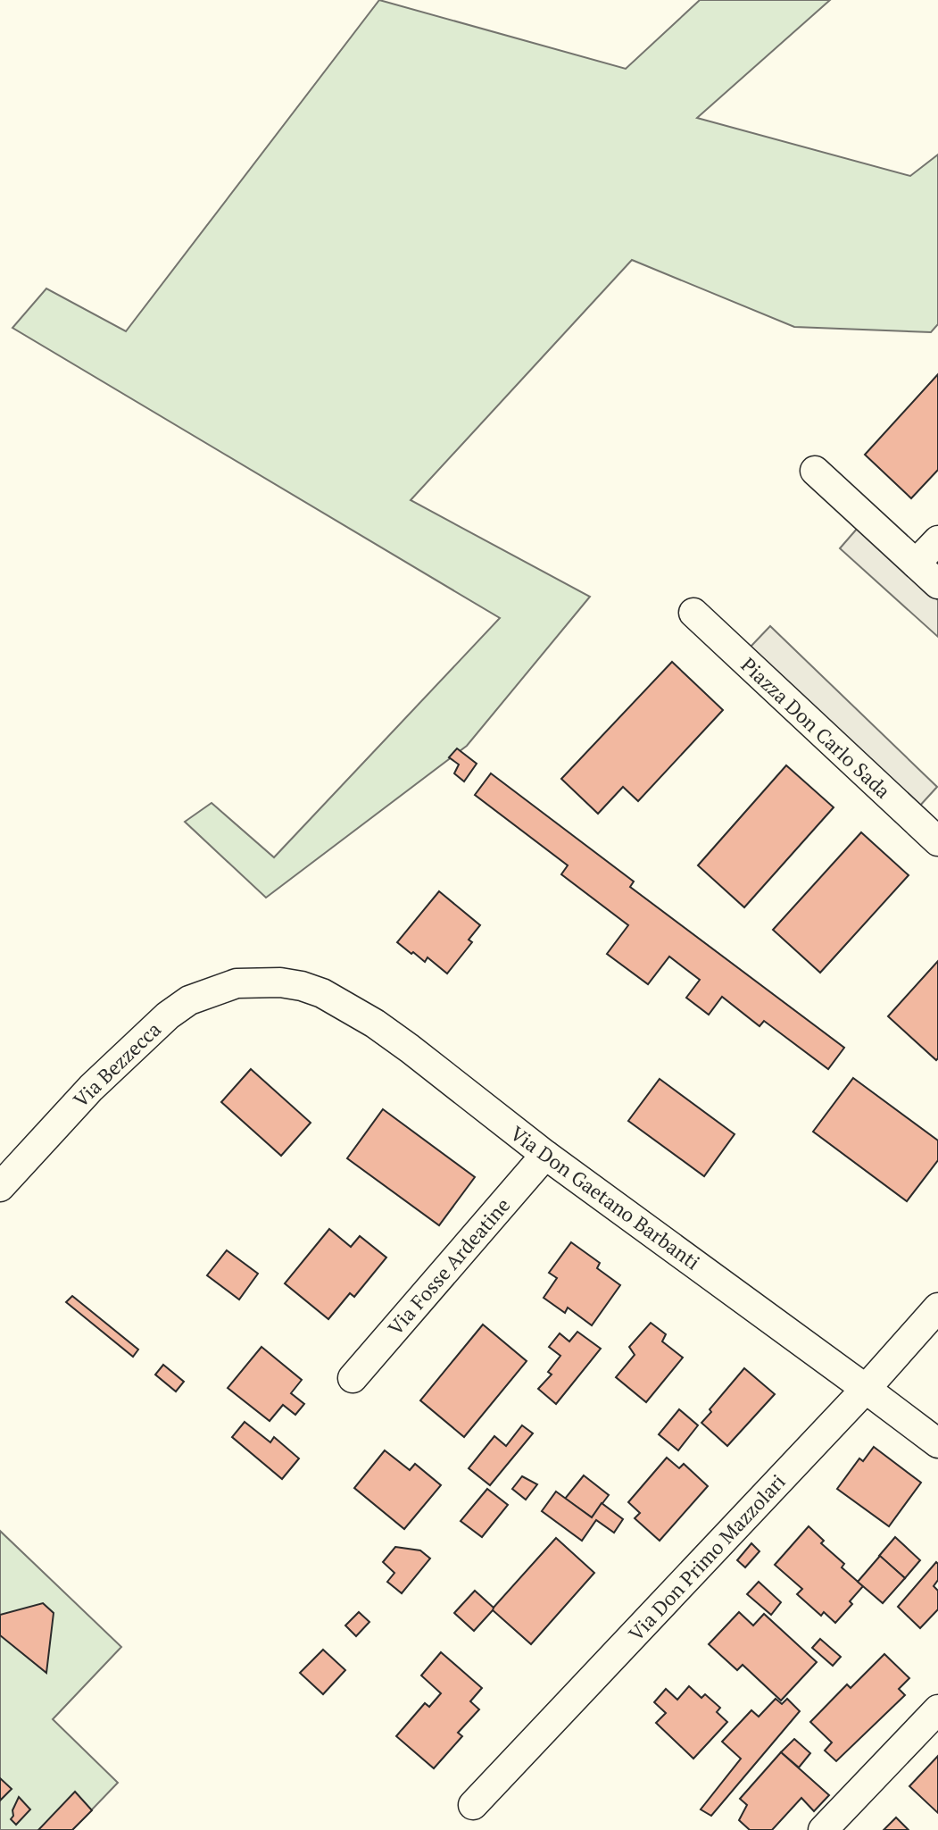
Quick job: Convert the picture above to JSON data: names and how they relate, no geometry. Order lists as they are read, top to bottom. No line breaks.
{"streets":{"street":["Piazza Don Carlo Sada","Via Bezzecca","Via Don Gaetano Barbanti","Via Fosse Ardeatine","Via Don Primo Mazzolari"]},"crossings":[["Via Bezzecca","Via Don Gaetano Barbanti"],["Via Don Gaetano Barbanti","Via Fosse Ardeatine"],["Via Don Gaetano Barbanti","Via Don Primo Mazzolari"]]}
